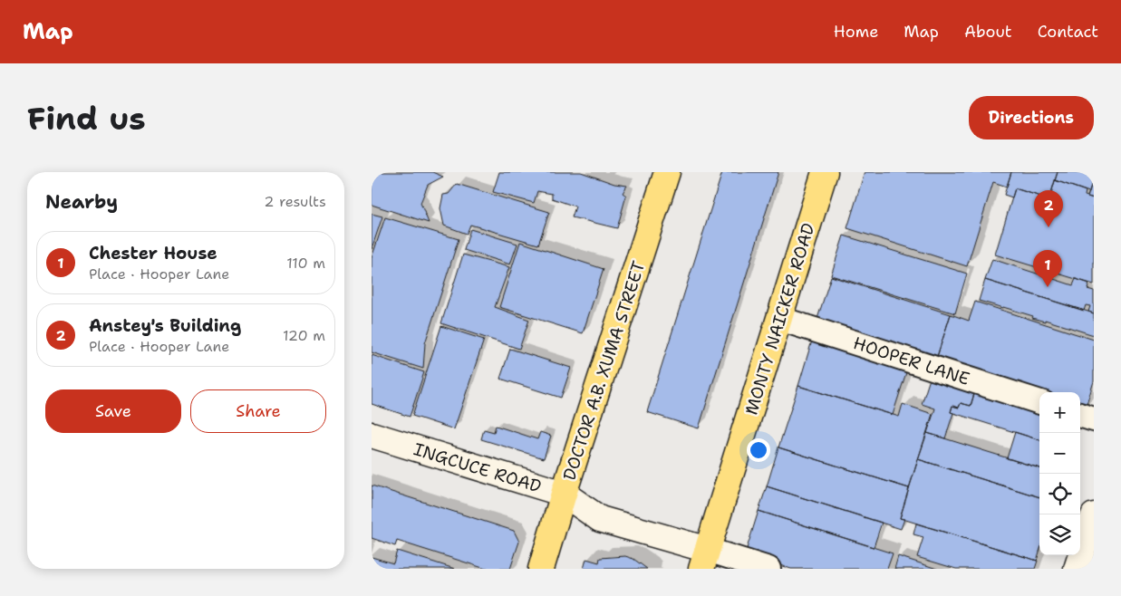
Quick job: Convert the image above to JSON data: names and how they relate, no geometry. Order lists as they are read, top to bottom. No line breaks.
{"streets":{"main road":["MONTY NAICKER ROAD","DOCTOR A.B. XUMA STREET"],"street":["HOOPER LANE","INGCUCE ROAD"]},"crossings":[["MONTY NAICKER ROAD","HOOPER LANE"],["MONTY NAICKER ROAD","INGCUCE ROAD"],["DOCTOR A.B. XUMA STREET","INGCUCE ROAD"]],"page":{"header":"Map","nav":["Home","Map","About","Contact"],"buttons":["Directions",["Save","Share"]],"title":"Find us","heading":["Nearby","2 results"],"pins":["2","1"],"list":[{"mark":"1","name":"Chester House","note":"Place · Hooper Lane","value":"110 m"},{"mark":"2","name":"Anstey's Building","note":"Place · Hooper Lane","value":"120 m"}],"map_buttons":["+","−"]}}
